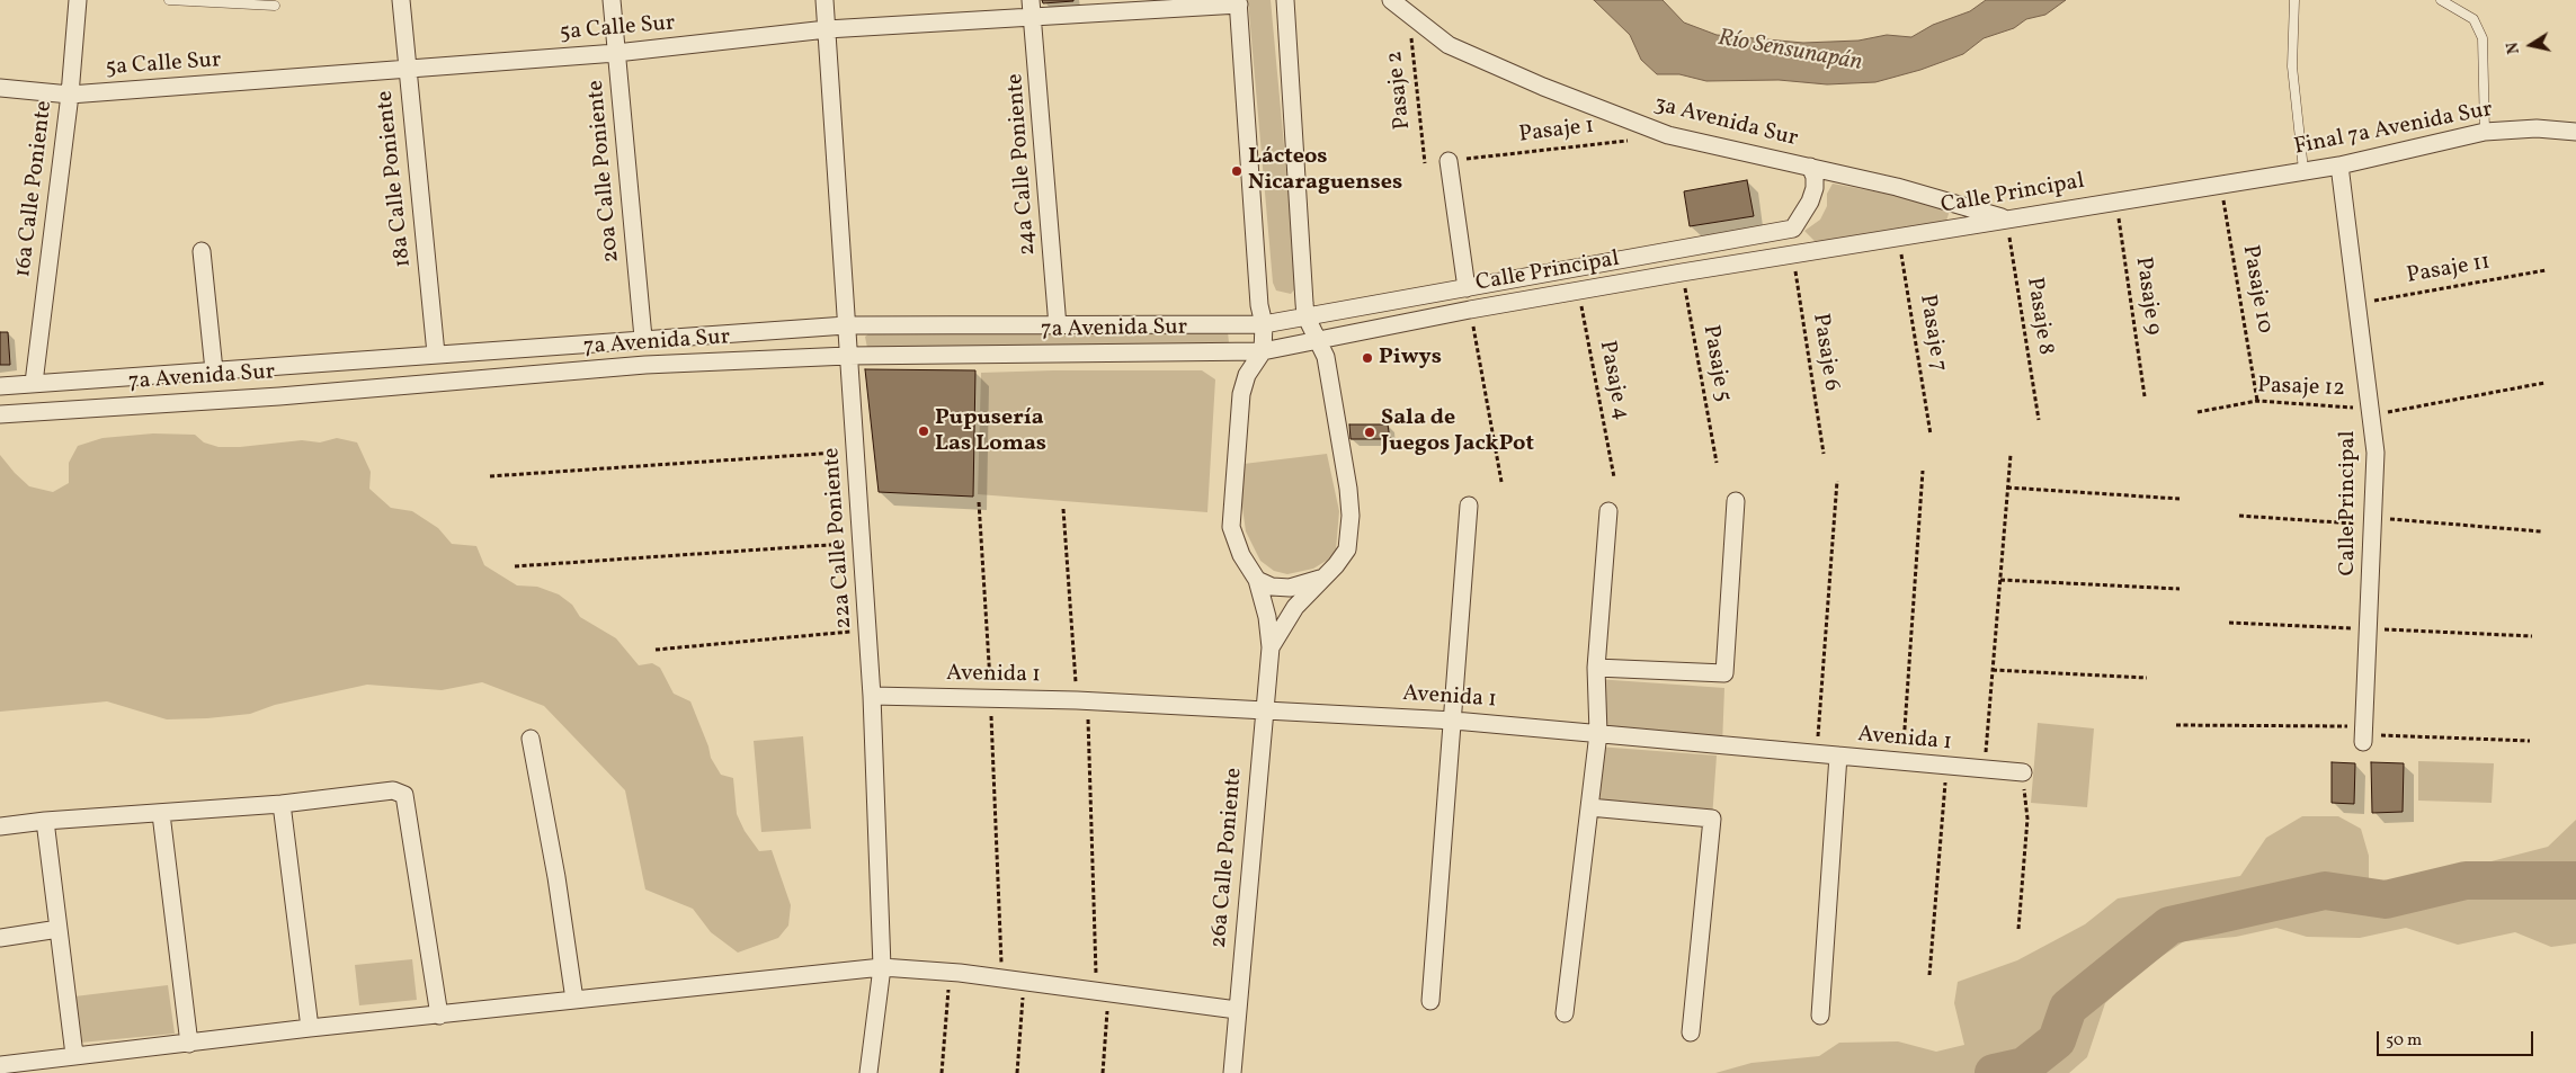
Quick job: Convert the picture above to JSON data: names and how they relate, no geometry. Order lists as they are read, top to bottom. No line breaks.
{"streets":{"street":["5a Calle Sur","3a Avenida Sur","Final 7a Avenida Sur","24a Calle Poniente","20a Calle Poniente","18a Calle Poniente","16a Calle Poniente","Calle Principal","7a Avenida Sur","22a Calle Poniente","Avenida 1","26a Calle Poniente"],"path":["Pasaje 2","Pasaje 1","Pasaje 11","Pasaje 10","Pasaje 9","Pasaje 8","Pasaje 7","Pasaje 6","Pasaje 5","Pasaje 4","Pasaje 12"]},"crossings":[["5a Calle Sur","24a Calle Poniente"],["5a Calle Sur","20a Calle Poniente"],["5a Calle Sur","18a Calle Poniente"],["5a Calle Sur","16a Calle Poniente"],["5a Calle Sur","22a Calle Poniente"],["Pasaje 2","3a Avenida Sur"],["3a Avenida Sur","Calle Principal"],["3a Avenida Sur","Pasaje 8"],["Final 7a Avenida Sur","Calle Principal"],["Final 7a Avenida Sur","Pasaje 10"],["24a Calle Poniente","7a Avenida Sur"],["20a Calle Poniente","7a Avenida Sur"],["18a Calle Poniente","7a Avenida Sur"],["16a Calle Poniente","7a Avenida Sur"],["Calle Principal","Pasaje 11"],["Calle Principal","Pasaje 10"],["Calle Principal","Pasaje 9"],["Calle Principal","Pasaje 8"],["Calle Principal","7a Avenida Sur"],["Calle Principal","Pasaje 7"],["Calle Principal","Pasaje 6"],["Calle Principal","Pasaje 5"],["Calle Principal","Pasaje 4"],["Calle Principal","Pasaje 12"],["Calle Principal","26a Calle Poniente"],["Pasaje 10","Pasaje 12"],["7a Avenida Sur","22a Calle Poniente"],["7a Avenida Sur","26a Calle Poniente"],["22a Calle Poniente","Avenida 1"],["Avenida 1","26a Calle Poniente"]],"water":["Río Sensunapán"],"places":["Lácteos Nicaraguenses","Piwys","Pupusería Las Lomas","Sala de Juegos JackPot"],"scale_bar":"50 m","north":"left"}
